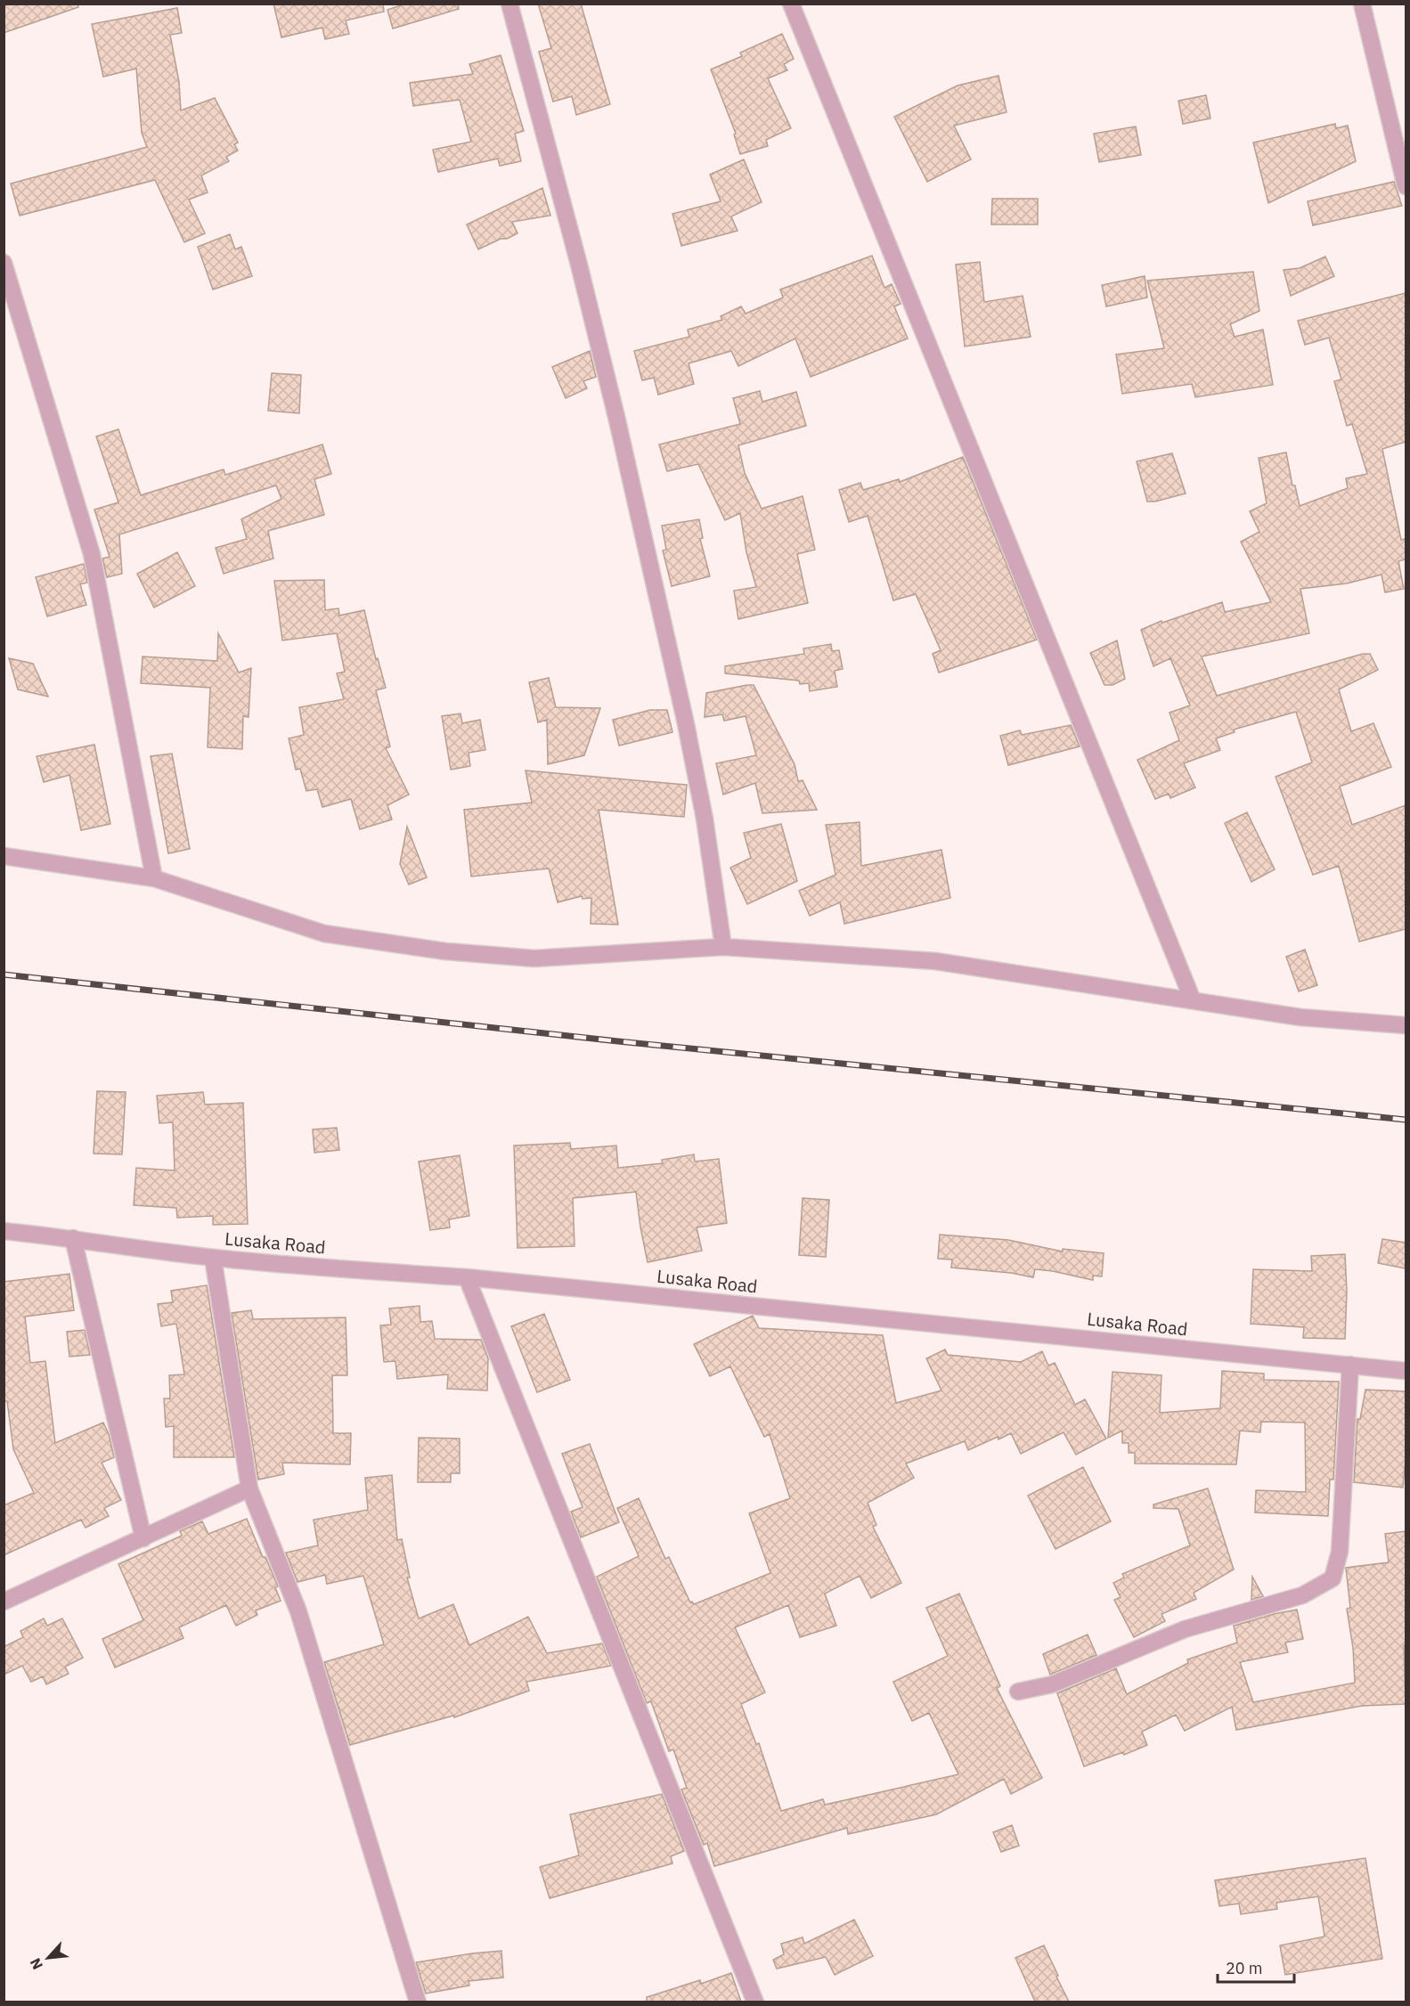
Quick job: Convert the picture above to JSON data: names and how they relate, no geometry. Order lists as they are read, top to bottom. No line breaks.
{"streets":{"street":["Lusaka Road"]},"scale_bar":"20 m","north":"bottom left"}
